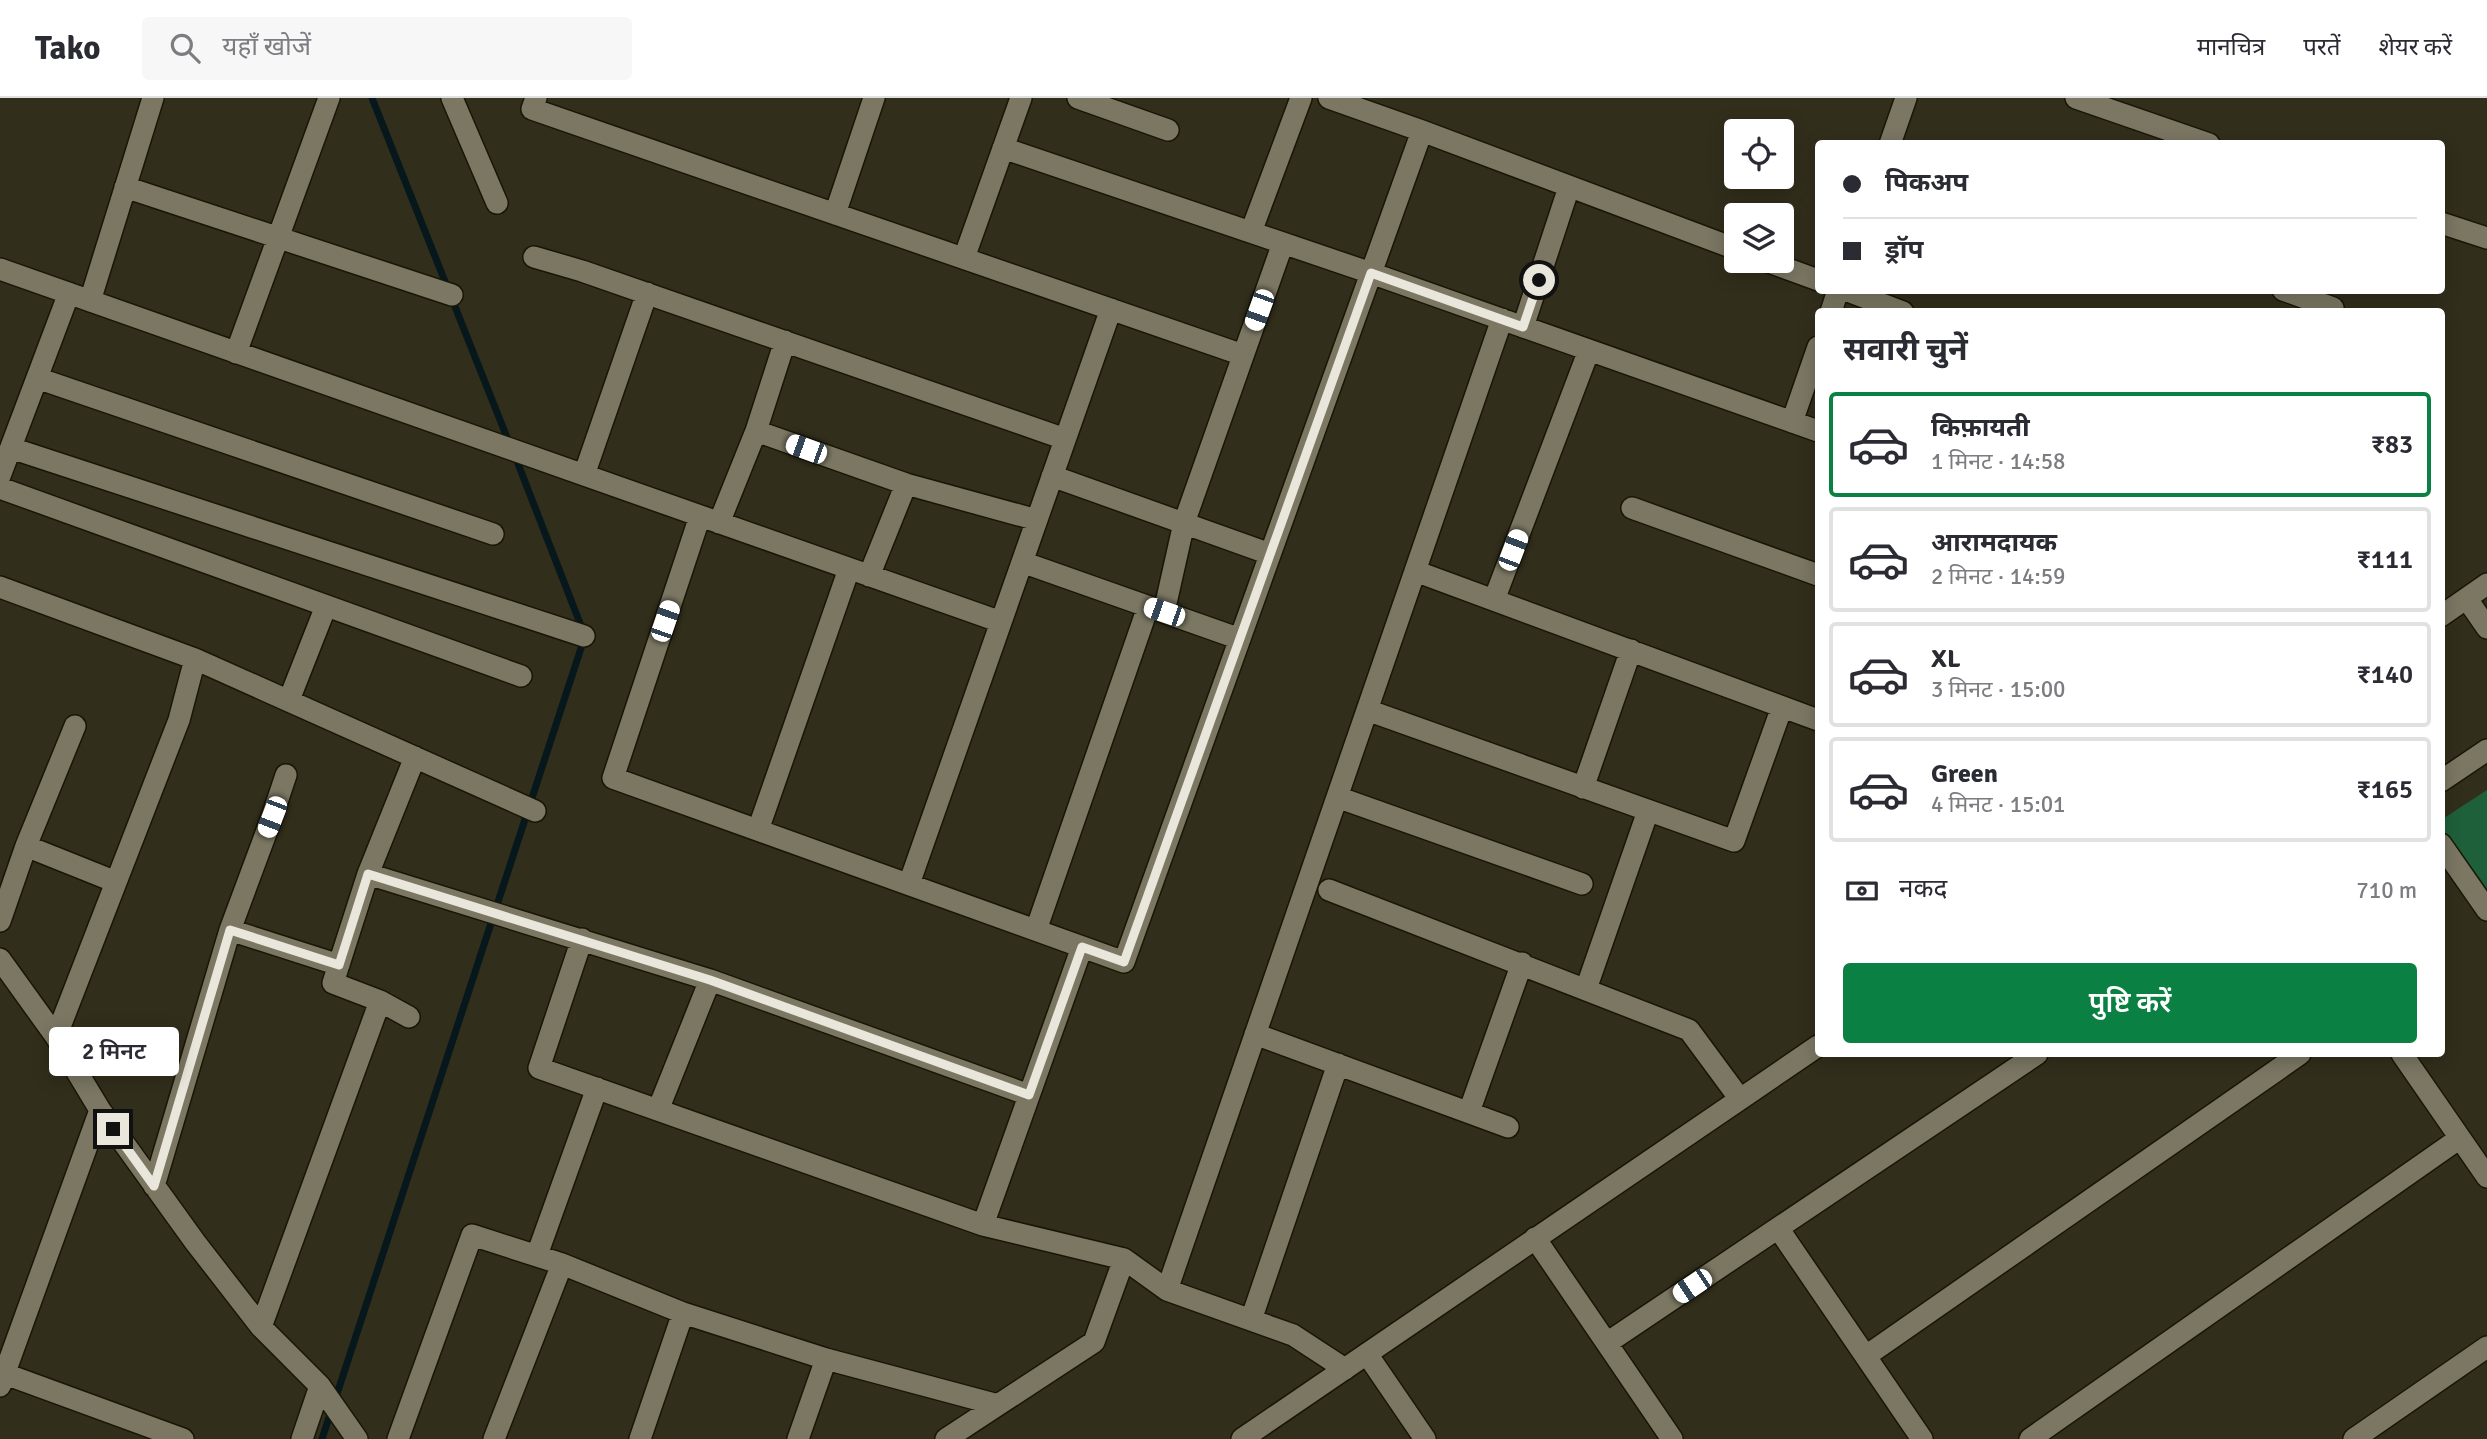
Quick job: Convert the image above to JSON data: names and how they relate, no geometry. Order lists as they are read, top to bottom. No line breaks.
{"page":{"header":"Tako","search":"यहाँ खोजें","nav":["मानचित्र","परतें","शेयर करें"],"banner":["पिकअप","ड्रॉप"],"heading":"सवारी चुनें","list":[{"name":"किफ़ायती","note":"1 मिनट · 14:58","value":"₹83"},{"name":"आरामदायक","note":"2 मिनट · 14:59","value":"₹111"},{"name":"XL","note":"3 मिनट · 15:00","value":"₹140"},{"name":"Green","note":"4 मिनट · 15:01","value":"₹165"}],"pay":["नकद","710 m"],"buttons":"पुष्टि करें","bubble":"2 मिनट"}}
